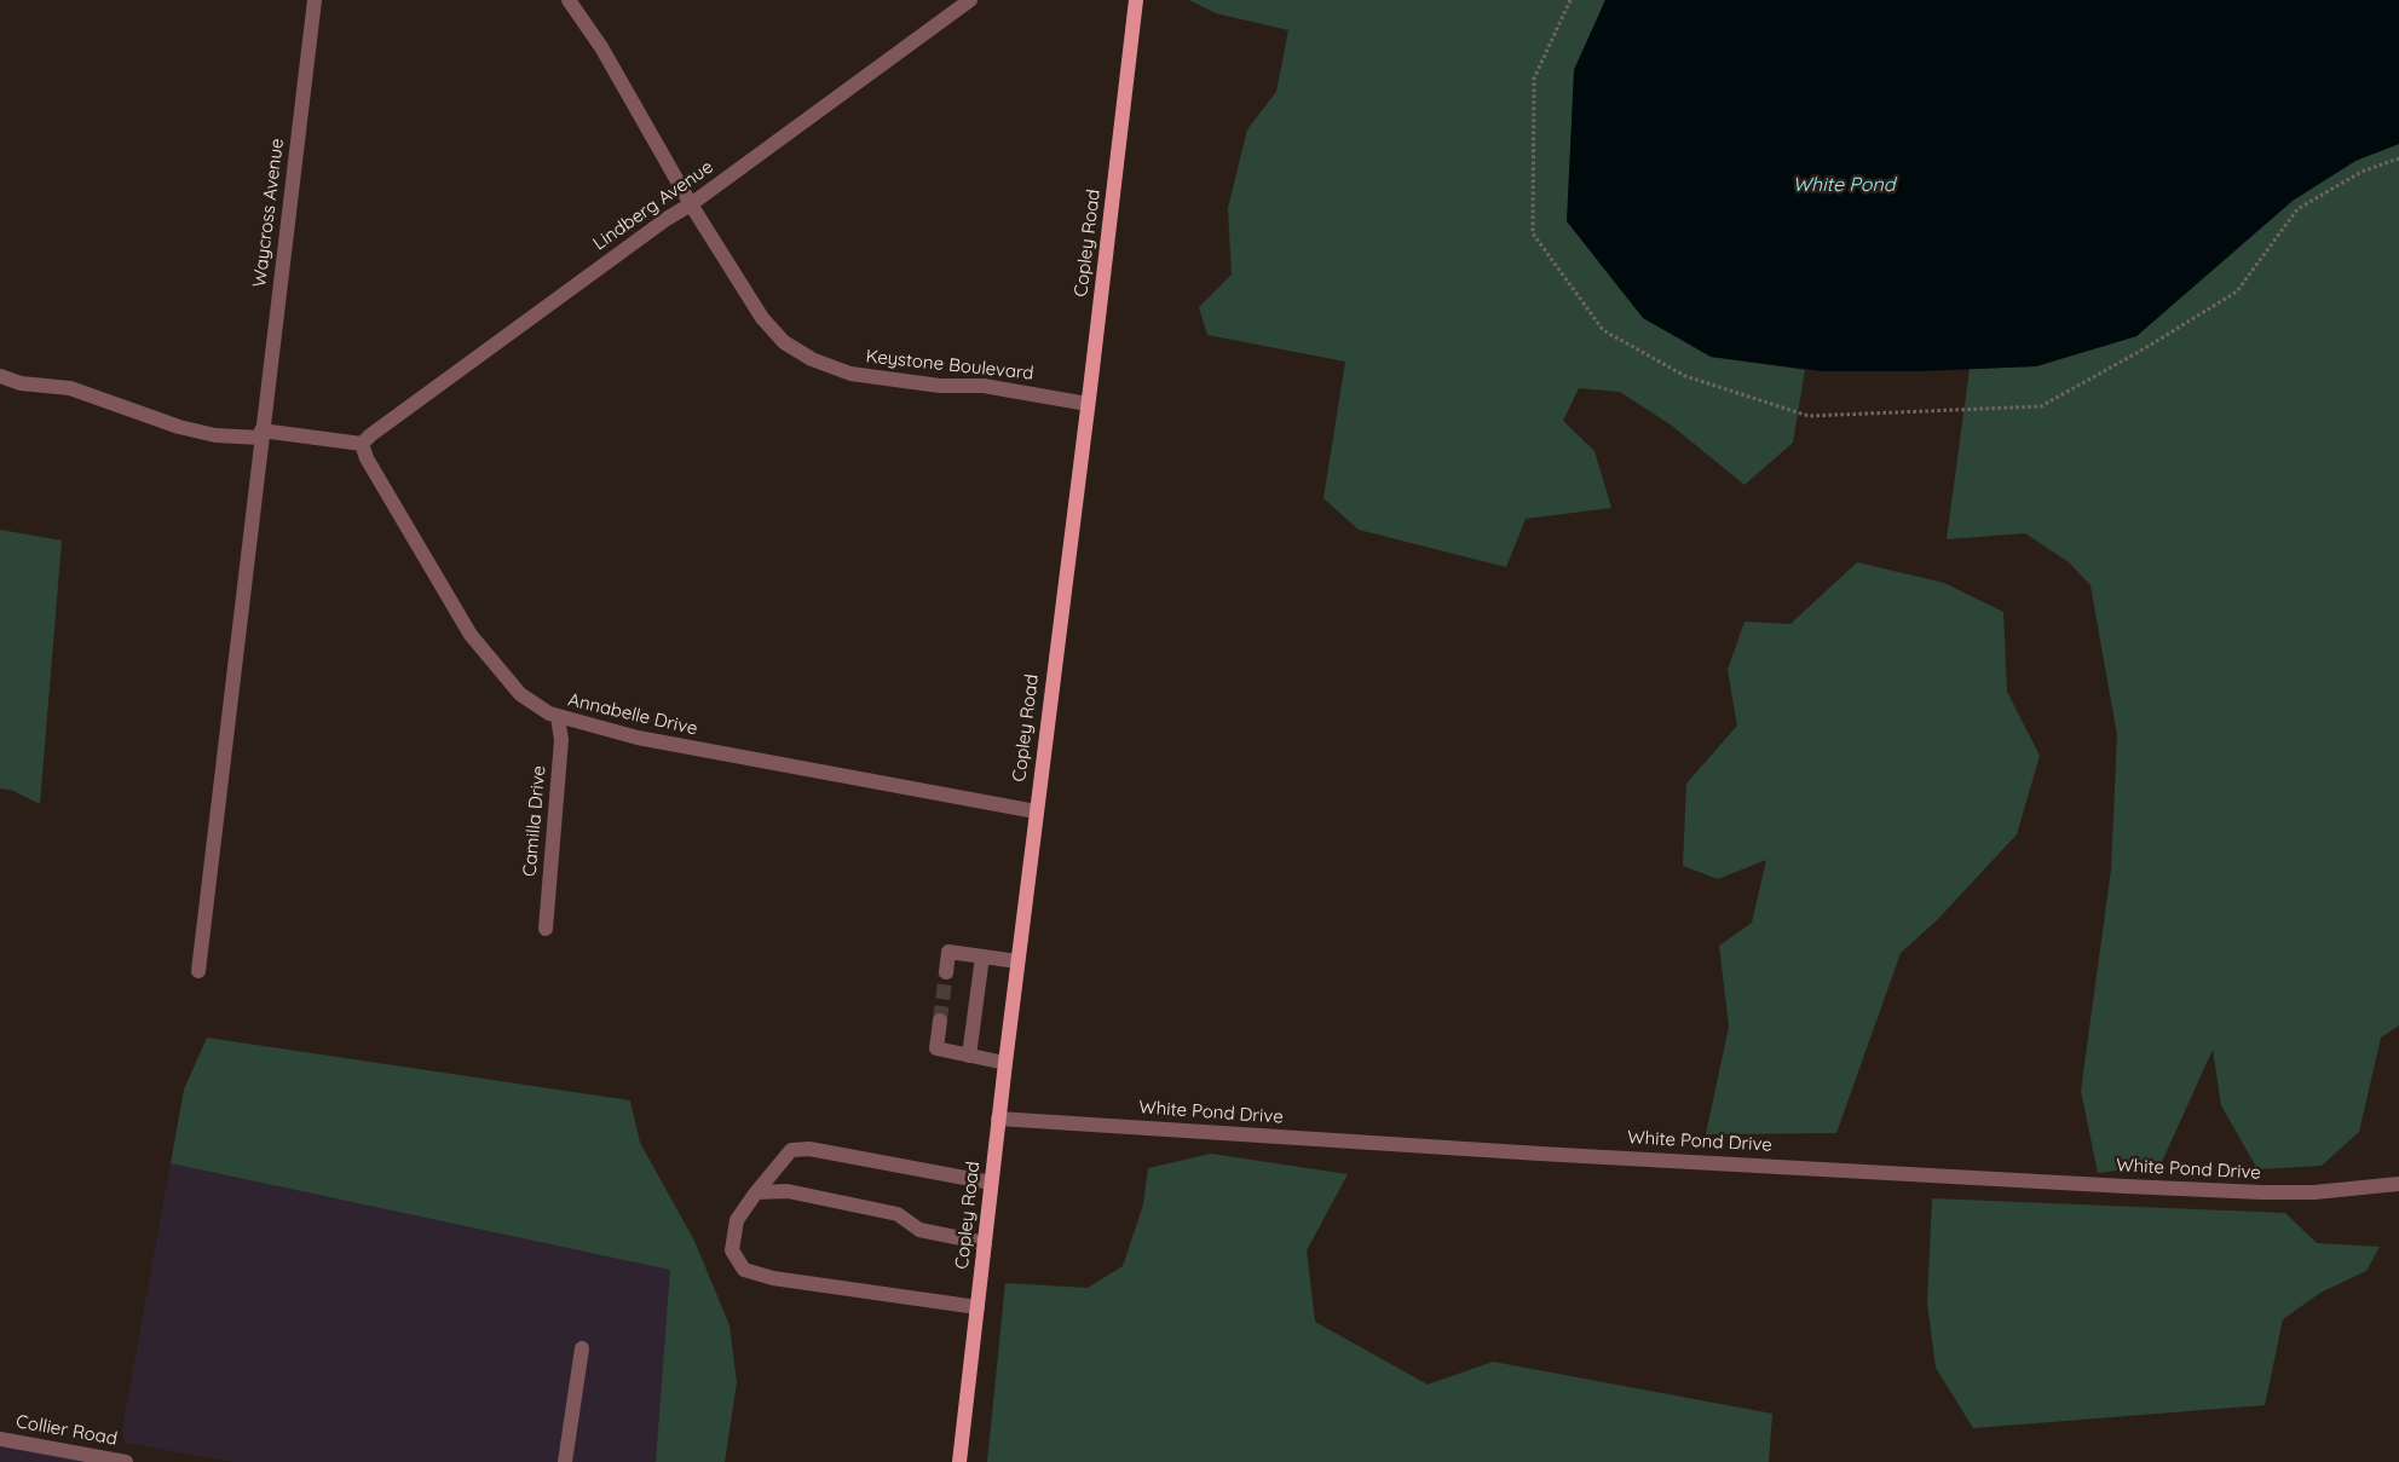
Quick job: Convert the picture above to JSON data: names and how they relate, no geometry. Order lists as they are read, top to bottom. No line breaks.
{"streets":{"main road":["Copley Road"],"street":["Lindberg Avenue","Waycross Avenue","Keystone Boulevard","Annabelle Drive","Camilla Drive","White Pond Drive","Collier Road"]},"crossings":[["Lindberg Avenue","Keystone Boulevard"],["Lindberg Avenue","Annabelle Drive"],["Copley Road","Keystone Boulevard"],["Copley Road","Annabelle Drive"],["Copley Road","White Pond Drive"],["Annabelle Drive","Camilla Drive"]],"water":["White Pond"]}
